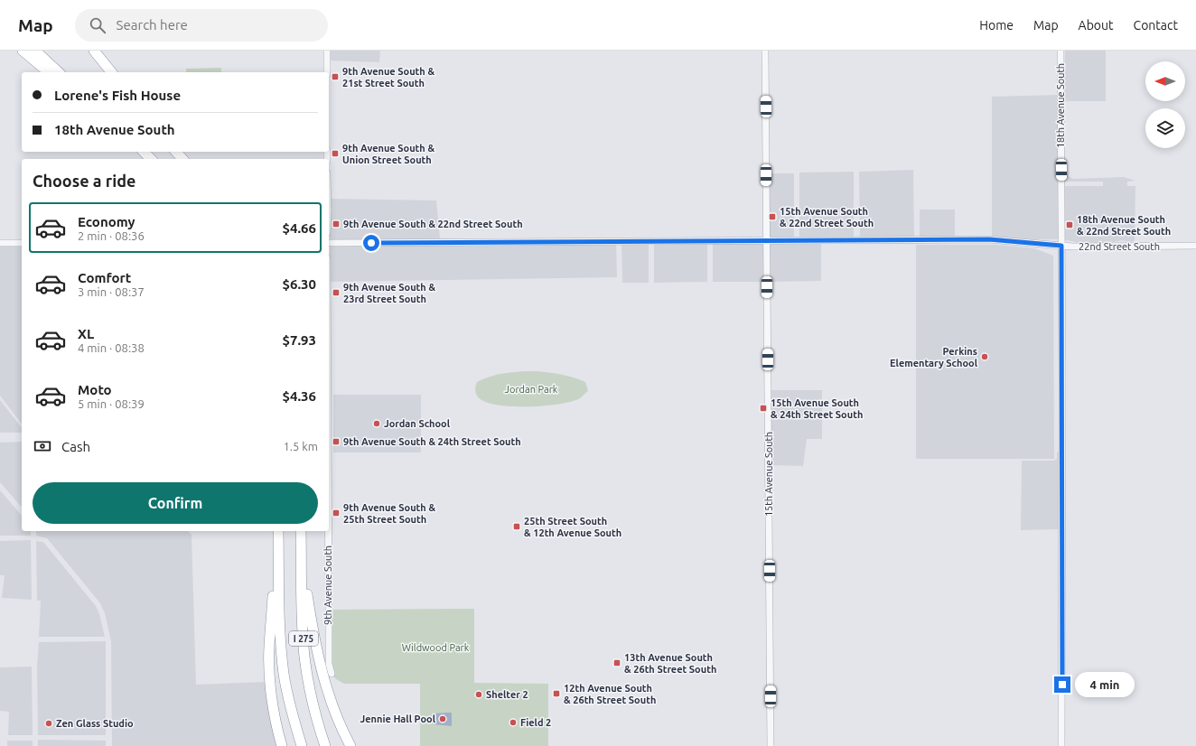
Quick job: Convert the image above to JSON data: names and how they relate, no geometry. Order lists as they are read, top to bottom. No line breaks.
{"streets":{"highway":["I 275"],"street":["18th Avenue South","22nd Street South","15th Avenue South","9th Avenue South"]},"crossings":[["18th Avenue South","22nd Street South"],["22nd Street South","15th Avenue South"]],"parks":["Jordan Park","Wildwood Park"],"places":{"transit":["9th Avenue South & 21st Street South","9th Avenue South & Union Street South","15th Avenue South & 22nd Street South","9th Avenue South & 22nd Street South","18th Avenue South & 22nd Street South","9th Avenue South & 23rd Street South","15th Avenue South & 24th Street South","9th Avenue South & 24th Street South","9th Avenue South & 25th Street South","25th Street South & 12th Avenue South","13th Avenue South & 26th Street South","12th Avenue South & 26th Street South"],"other":["Perkins Elementary School","Jordan School","Shelter 2","Jennie Hall Pool","Field 2","Zen Glass Studio"]},"north":"left","page":{"header":"Map","search":"Search here","nav":["Home","Map","About","Contact"],"banner":["Lorene's Fish House","18th Avenue South"],"heading":"Choose a ride","list":[{"name":"Economy","note":"2 min · 08:36","value":"$4.66"},{"name":"Comfort","note":"3 min · 08:37","value":"$6.30"},{"name":"XL","note":"4 min · 08:38","value":"$7.93"},{"name":"Moto","note":"5 min · 08:39","value":"$4.36"}],"pay":["Cash","1.5 km"],"buttons":"Confirm","bubble":"4 min"}}
